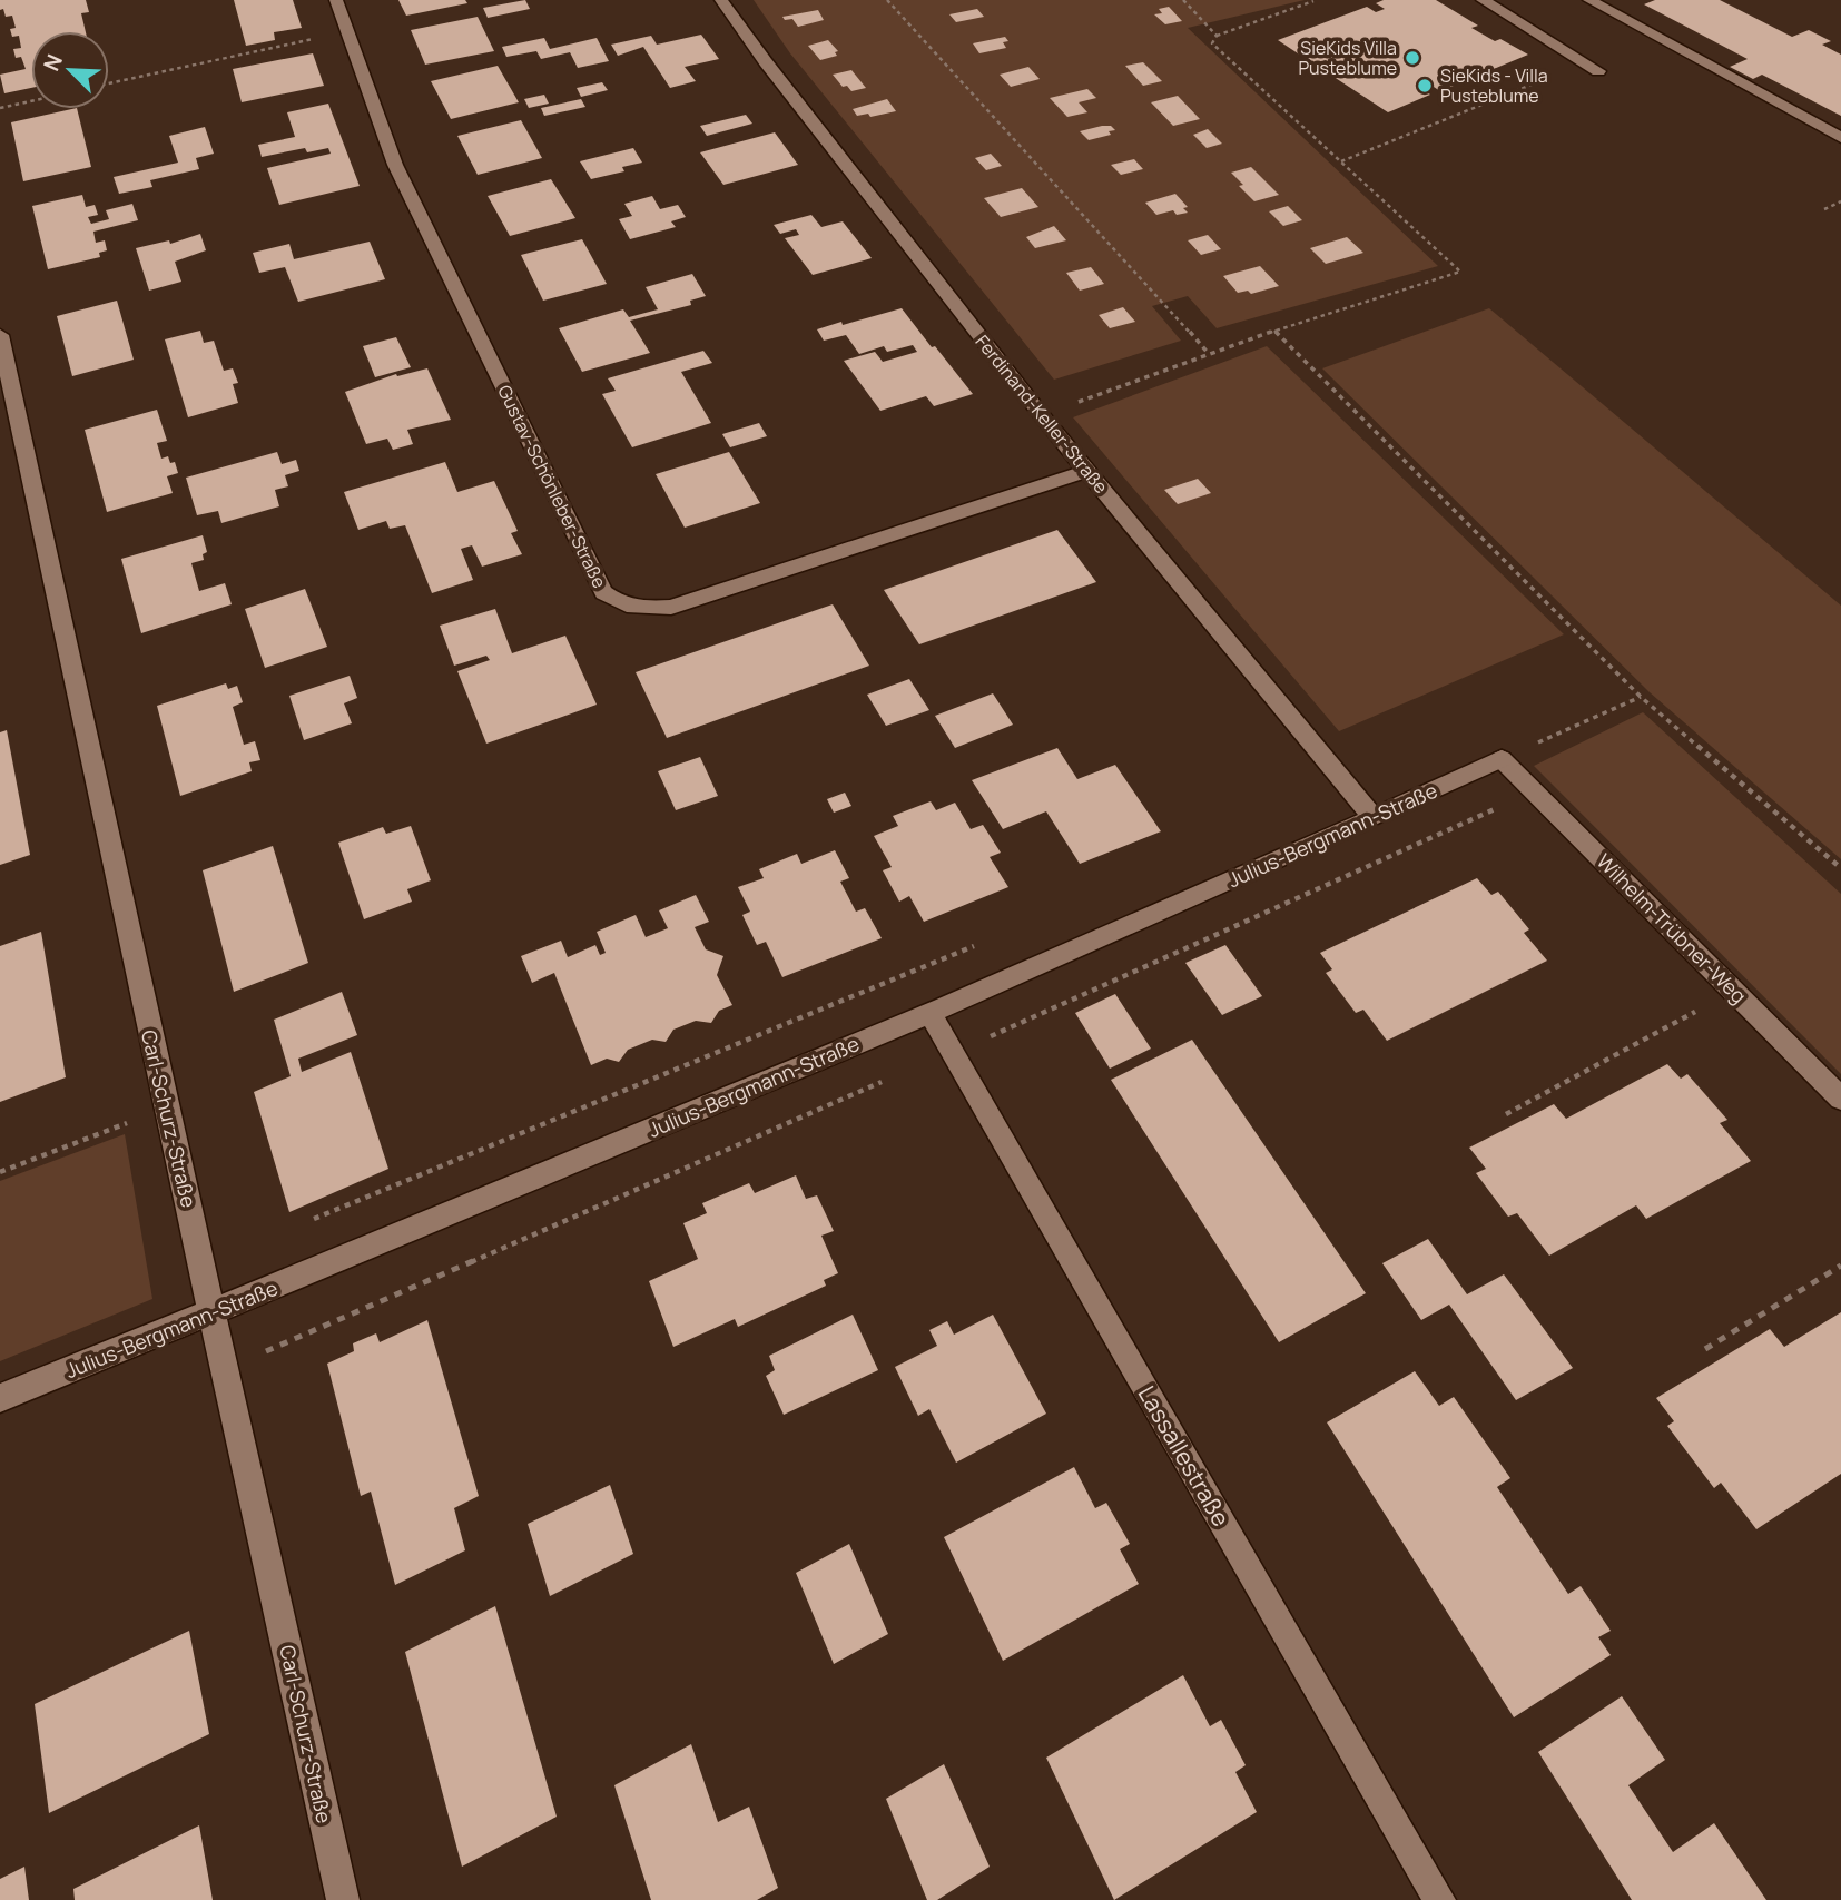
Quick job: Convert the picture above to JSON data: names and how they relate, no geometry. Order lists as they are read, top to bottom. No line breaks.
{"streets":{"street":["Ferdinand-Keller-Straße","Gustav-Schönleber-Straße","Julius-Bergmann-Straße","Wilhelm-Trübner-Weg","Carl-Schurz-Straße","Lassallestraße"]},"crossings":[["Ferdinand-Keller-Straße","Gustav-Schönleber-Straße"],["Ferdinand-Keller-Straße","Julius-Bergmann-Straße"],["Julius-Bergmann-Straße","Wilhelm-Trübner-Weg"],["Julius-Bergmann-Straße","Carl-Schurz-Straße"],["Julius-Bergmann-Straße","Lassallestraße"]],"places":["SieKids Villa Pusteblume","SieKids - Villa Pusteblume"],"north":"top left"}
